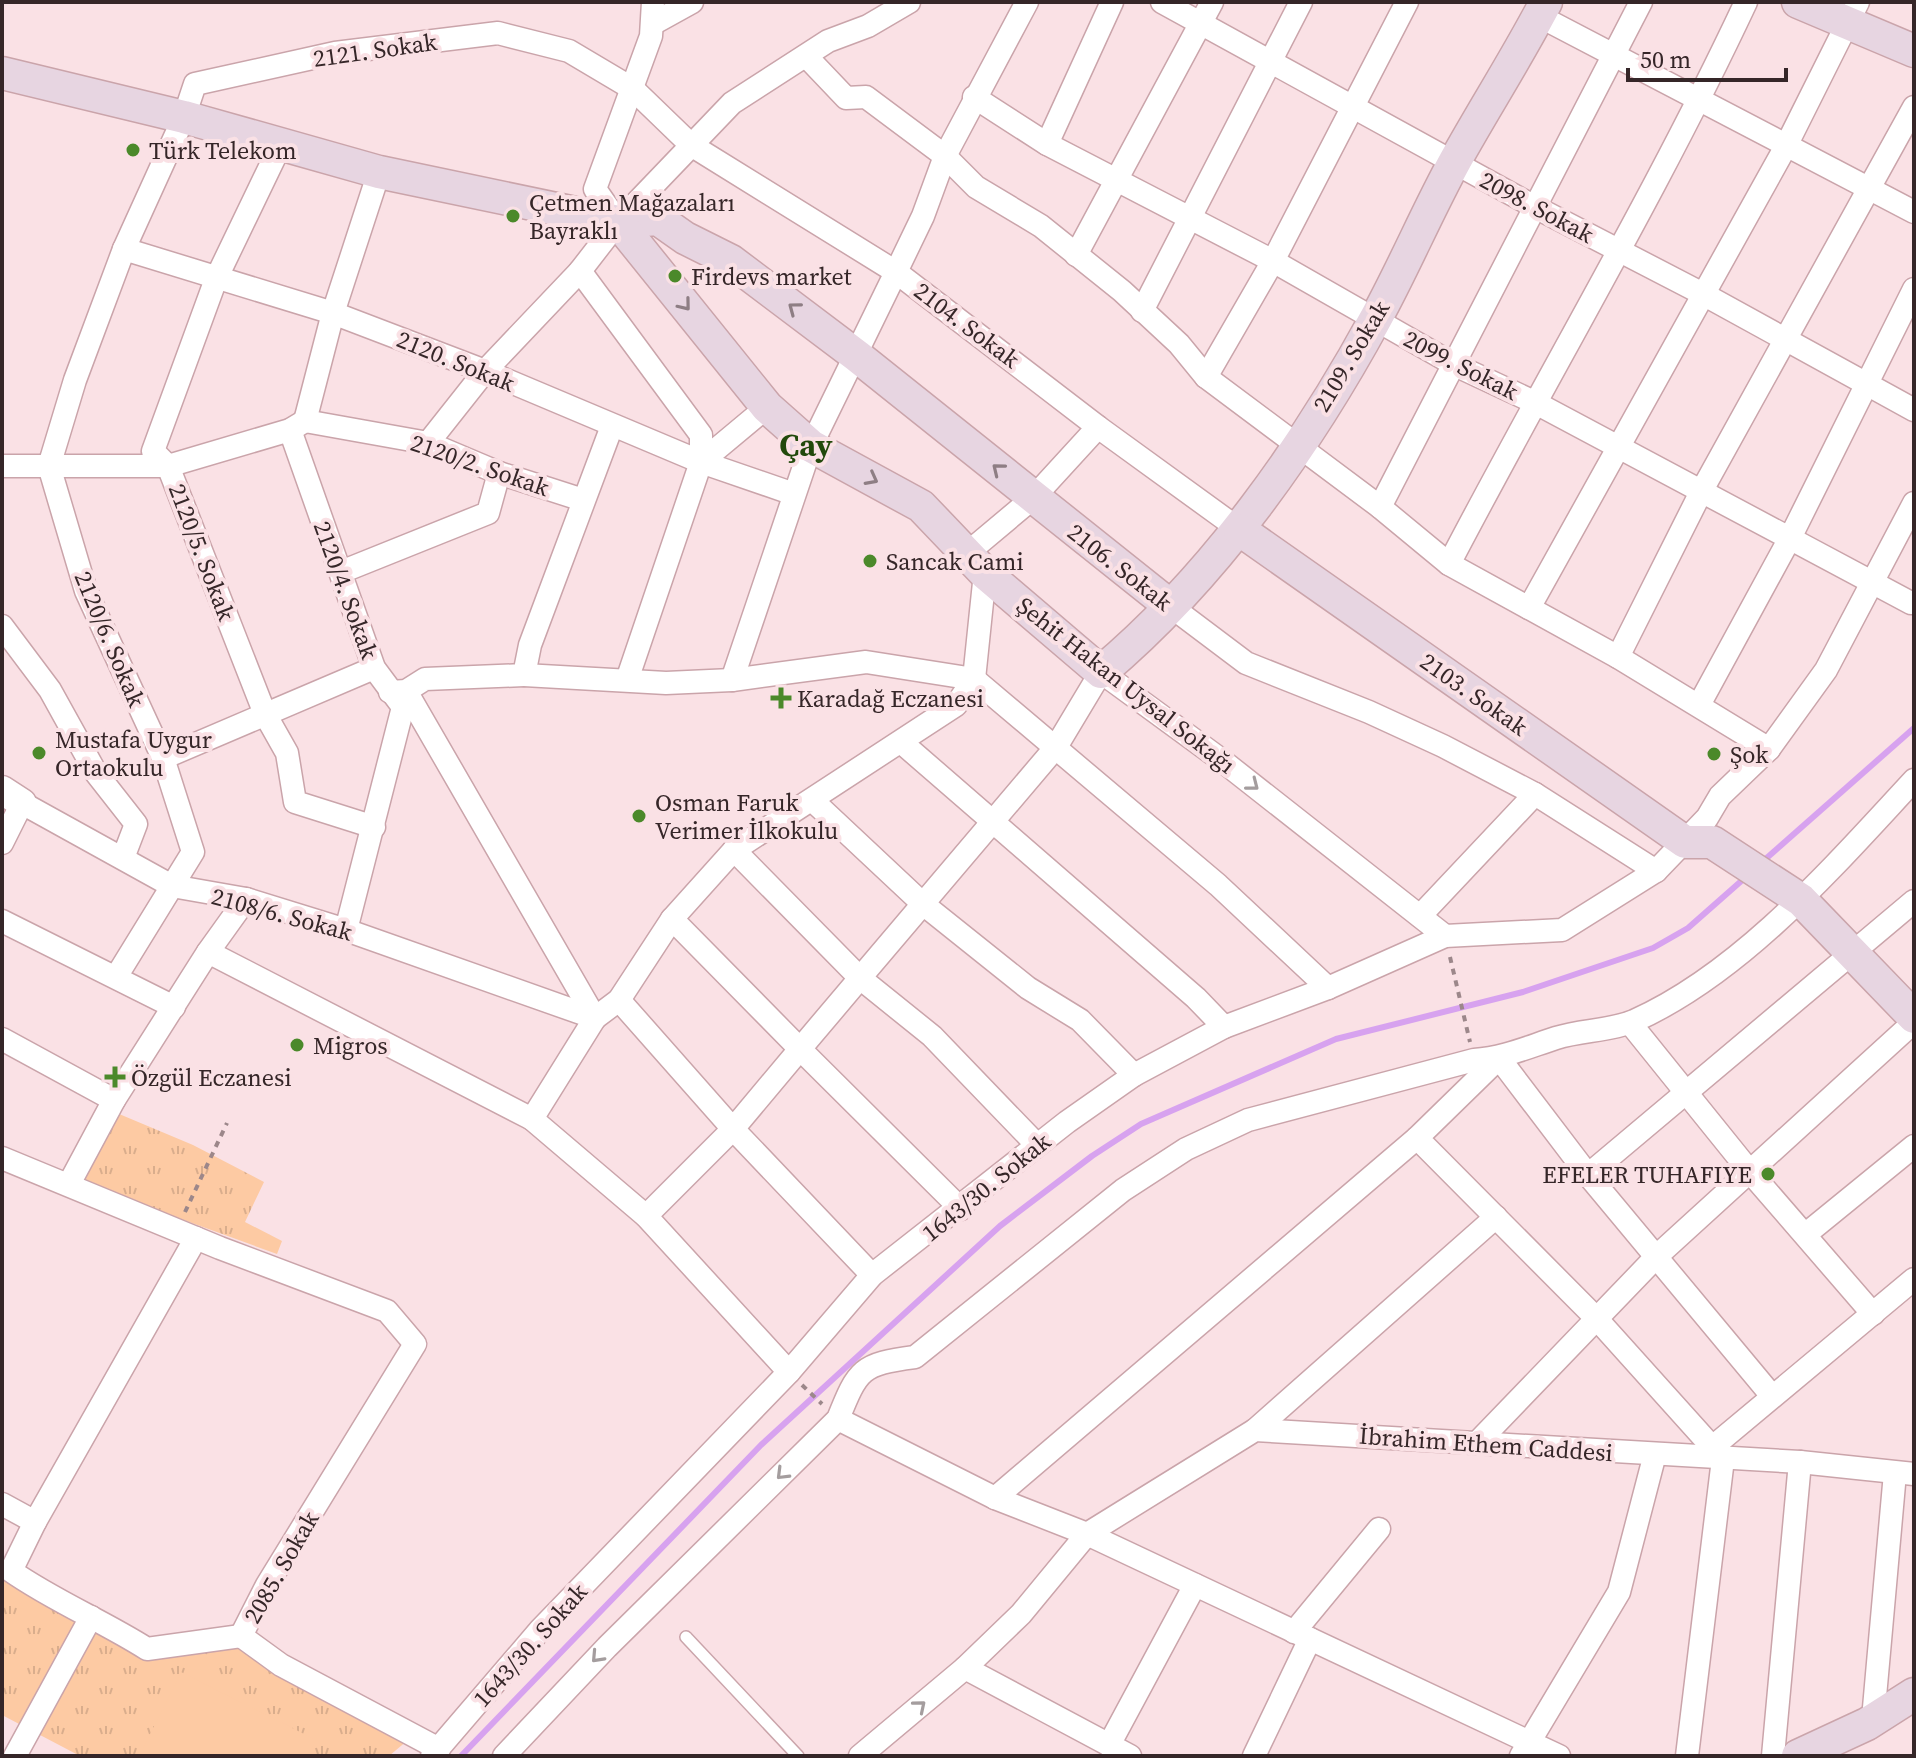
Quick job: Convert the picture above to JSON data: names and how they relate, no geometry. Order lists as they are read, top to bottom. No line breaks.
{"streets":{"main road":["2109. Sokak","2106. Sokak","Şehit Hakan Uysal Sokağı","2103. Sokak"],"street":["2121. Sokak","2098. Sokak","2104. Sokak","2120. Sokak","2099. Sokak","2120/2. Sokak","2120/5. Sokak","2120/4. Sokak","2120/6. Sokak","2108/6. Sokak","1643/30. Sokak","İbrahim Ethem Caddesi","2085. Sokak"]},"crossings":[["2121. Sokak","2104. Sokak"],["2121. Sokak","2120. Sokak"],["2121. Sokak","2120/2. Sokak"],["2121. Sokak","2106. Sokak"],["2121. Sokak","2120/6. Sokak"],["2098. Sokak","2109. Sokak"],["2104. Sokak","2109. Sokak"],["2104. Sokak","2099. Sokak"],["2104. Sokak","2103. Sokak"],["2109. Sokak","2099. Sokak"],["2109. Sokak","2106. Sokak"],["2109. Sokak","Şehit Hakan Uysal Sokağı"],["2109. Sokak","2103. Sokak"],["2120. Sokak","2120/5. Sokak"],["2099. Sokak","1643/30. Sokak"],["2120/2. Sokak","2120/5. Sokak"],["2120/2. Sokak","2120/4. Sokak"],["2120/2. Sokak","2120/6. Sokak"],["2120/5. Sokak","2106. Sokak"],["2120/5. Sokak","2120/4. Sokak"],["2106. Sokak","Şehit Hakan Uysal Sokağı"],["2106. Sokak","1643/30. Sokak"],["2120/4. Sokak","2108/6. Sokak"],["2120/6. Sokak","2108/6. Sokak"],["Şehit Hakan Uysal Sokağı","1643/30. Sokak"],["2103. Sokak","1643/30. Sokak"],["1643/30. Sokak","2085. Sokak"]],"one_way":["Şehit Hakan Uysal Sokağı"],"districts":["Çay"],"places":{"other":["Türk Telekom","Çetmen Mağazaları Bayraklı","Firdevs market","Sancak Cami","Mustafa Uygur Ortaokulu","Şok","Osman Faruk Verimer İlkokulu","Migros","EFELER TUHAFIYE"],"health":["Karadağ Eczanesi","Özgül Eczanesi"]},"scale_bar":"50 m"}
